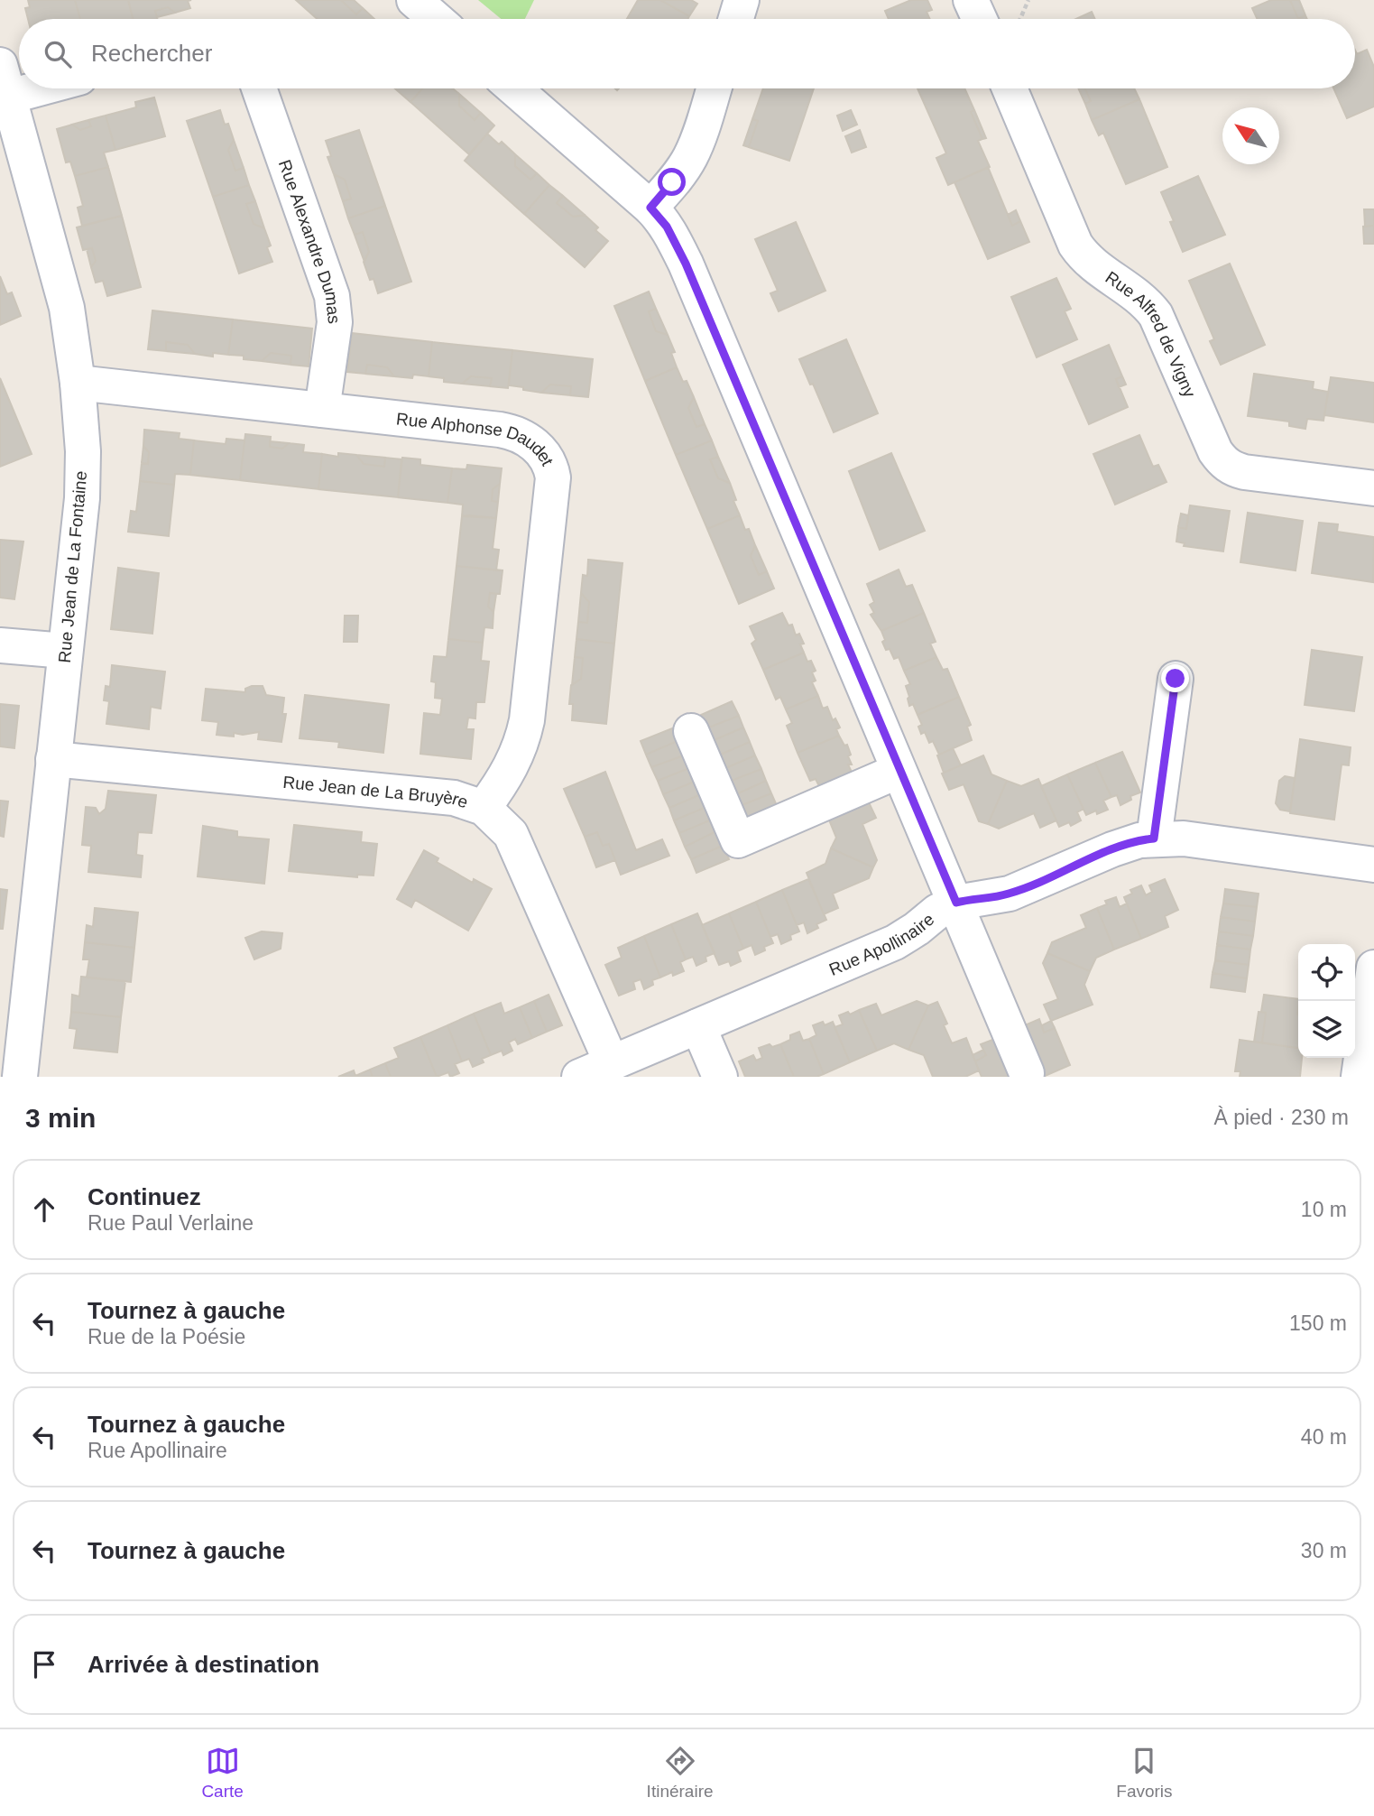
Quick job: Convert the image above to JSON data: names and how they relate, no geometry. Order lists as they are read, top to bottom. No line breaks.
{"streets":{"street":["Rue Alexandre Dumas","Rue Alfred de Vigny","Rue Alphonse Daudet","Rue Jean de La Fontaine","Rue Jean de La Bruyère","Rue Apollinaire"]},"crossings":[["Rue Alexandre Dumas","Rue Alphonse Daudet"],["Rue Alphonse Daudet","Rue Jean de La Fontaine"],["Rue Alphonse Daudet","Rue Jean de La Bruyère"],["Rue Jean de La Fontaine","Rue Jean de La Bruyère"],["Rue Jean de La Bruyère","Rue Apollinaire"]],"north":"top left","page":{"search":"Rechercher","heading":["3 min","À pied · 230 m"],"list":[["Continuez","Rue Paul Verlaine","10 m"],["Tournez à gauche","Rue de la Poésie","150 m"],["Tournez à gauche","Rue Apollinaire","40 m"],["Tournez à gauche","30 m"],"Arrivée à destination"],"nav":["Carte","Itinéraire","Favoris"]}}
